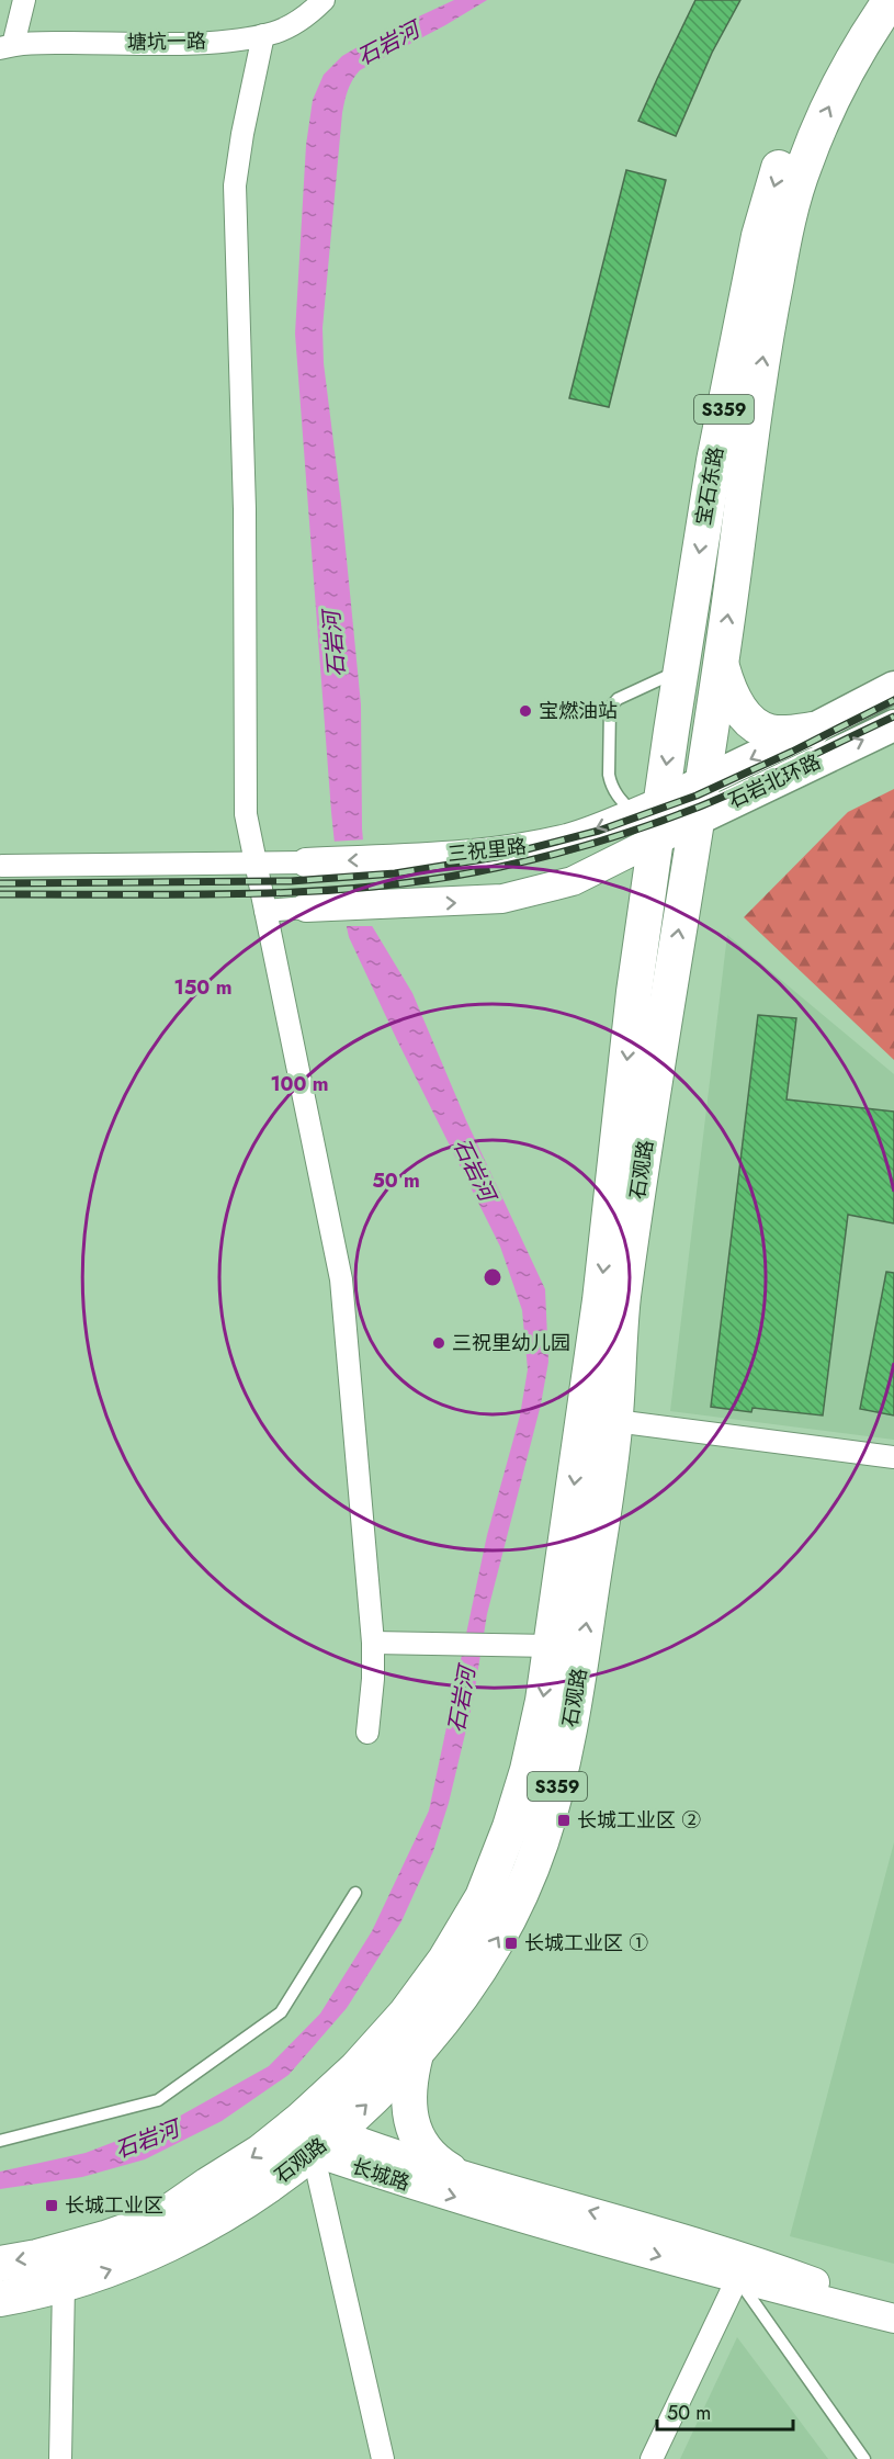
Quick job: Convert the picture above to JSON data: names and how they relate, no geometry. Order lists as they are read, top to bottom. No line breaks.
{"streets":{"main road":["S359","宝石东路","石岩北环路","石观路"],"street":["塘坑一路","三祝里路","长城路"]},"crossings":[["宝石东路","石岩北环路"],["宝石东路","三祝里路"],["宝石东路","石观路"],["石岩北环路","三祝里路"],["石岩北环路","石观路"],["三祝里路","石观路"],["石观路","长城路"]],"water":["石岩河"],"places":{"other":["宝燃油站","三祝里幼儿园"],"transit":["长城工业区 ②","长城工业区 ①","长城工业区"]},"scale_bar":"50 m","rings":["150 m","100 m","50 m"]}
